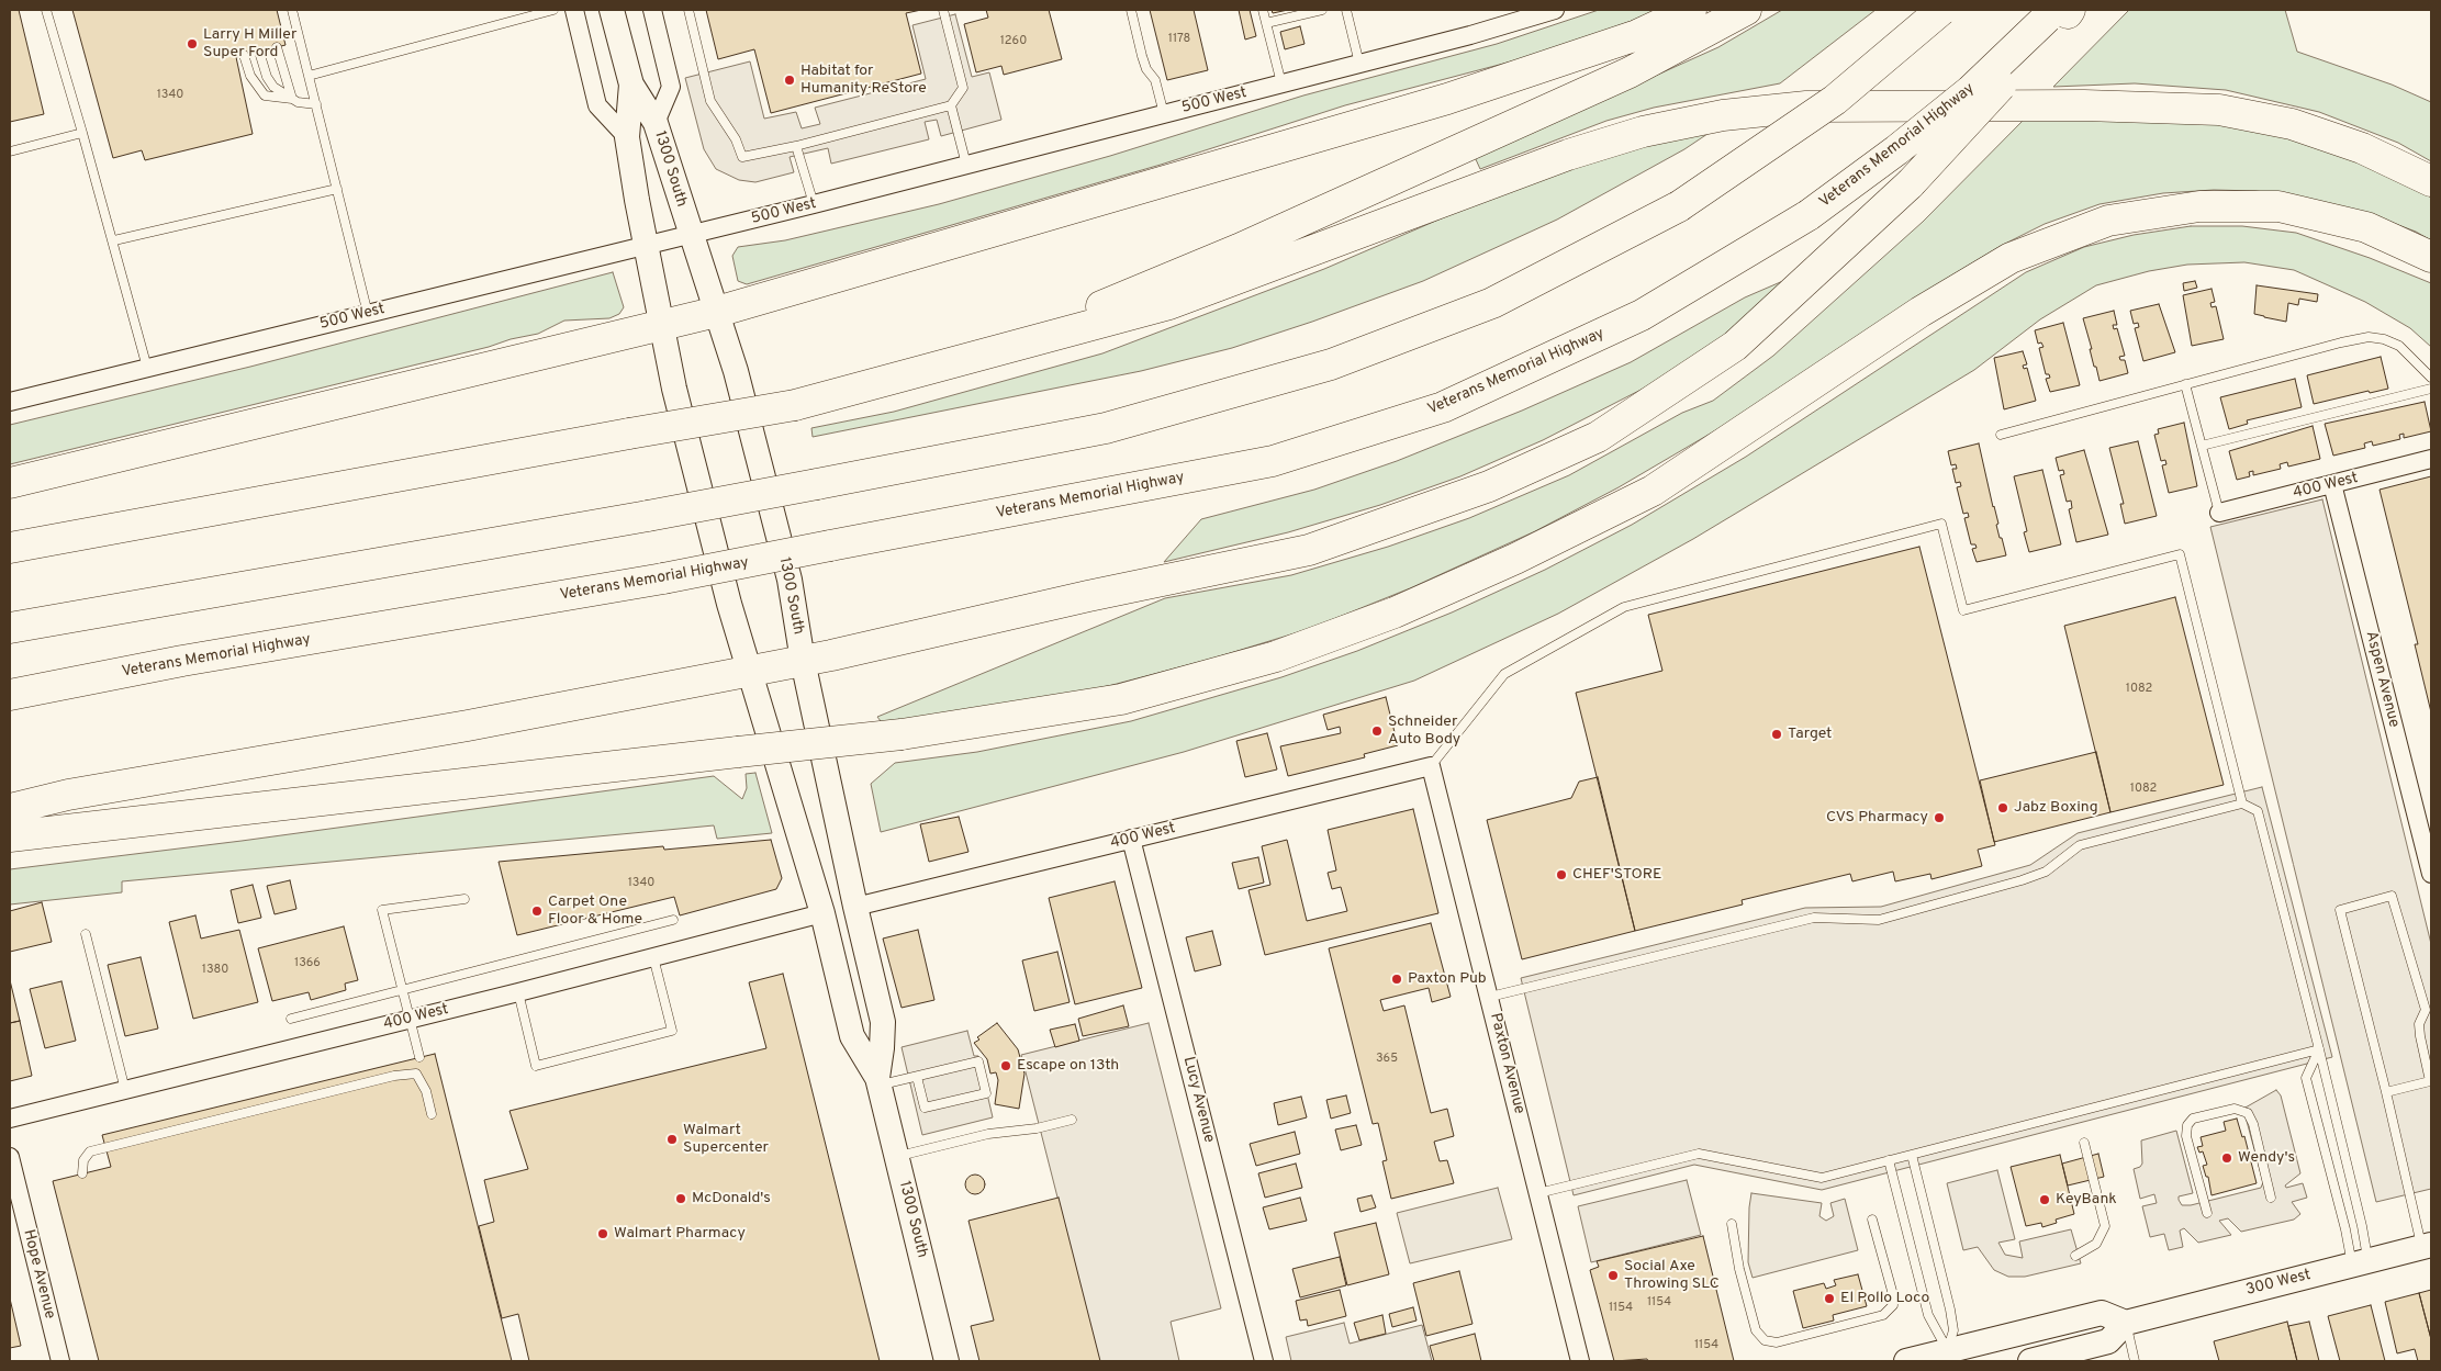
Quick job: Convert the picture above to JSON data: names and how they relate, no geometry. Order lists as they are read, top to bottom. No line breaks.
{"streets":{"highway":["Veterans Memorial Highway"],"main road":["1300 South","300 West"],"street":["500 West","400 West","Aspen Avenue","Paxton Avenue","Lucy Avenue","Hope Avenue"]},"crossings":[["500 West","1300 South"],["1300 South","400 West"],["400 West","Aspen Avenue"],["400 West","Paxton Avenue"],["400 West","Lucy Avenue"]],"places":["Larry H Miller Super Ford","Habitat for Humanity ReStore","Schneider Auto Body","Target","Jabz Boxing","CVS Pharmacy","CHEF'STORE","Carpet One Floor & Home","Paxton Pub","Escape on 13th","Walmart Supercenter","Wendy's","McDonald's","KeyBank","Walmart Pharmacy","Social Axe Throwing SLC","El Pollo Loco"],"house_numbers":["1178","1260","1340","1082","1082","1340","1366","1380","365","1154","1154","1154"]}
